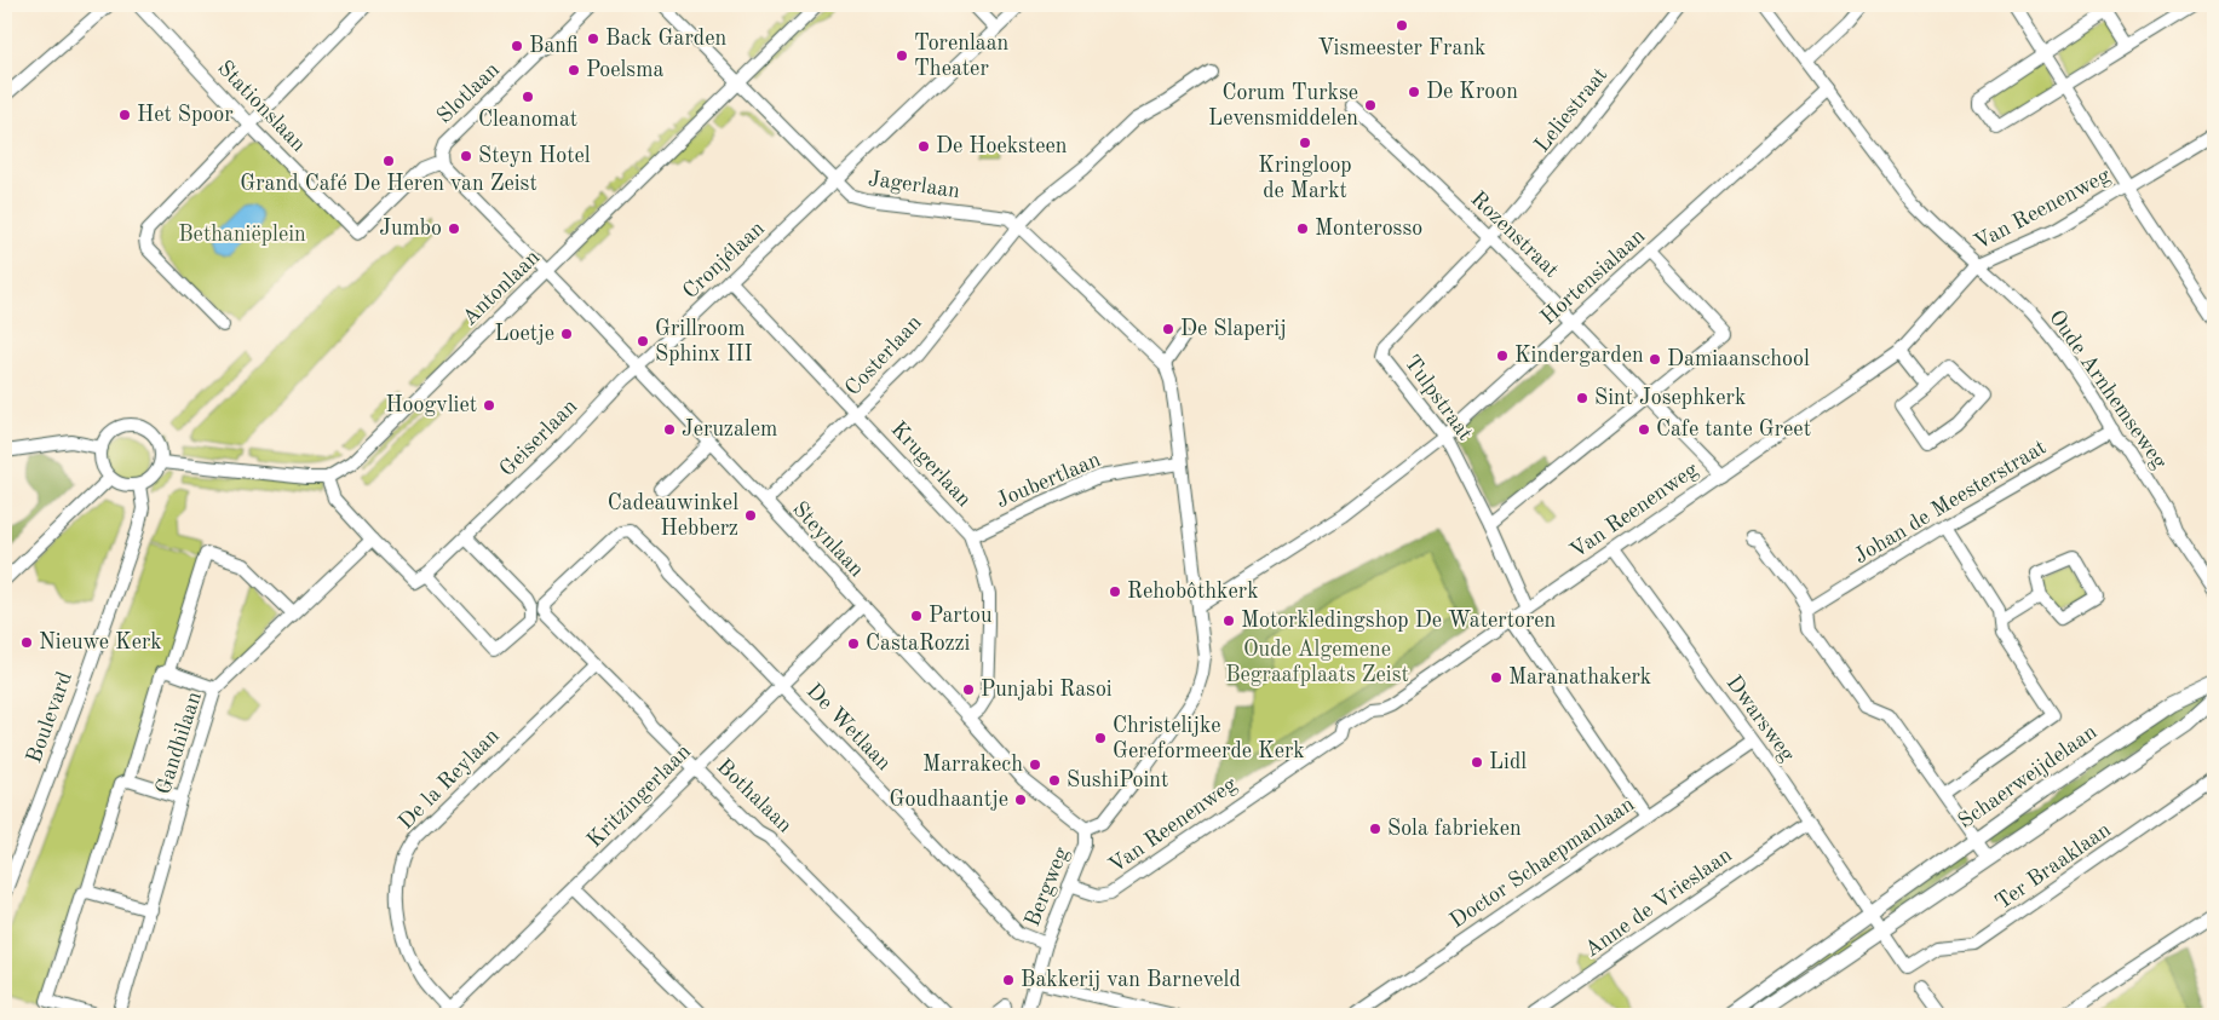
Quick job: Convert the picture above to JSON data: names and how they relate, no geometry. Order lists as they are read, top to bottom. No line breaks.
{"streets":{"street":["Slotlaan","Stationslaan","Leliestraat","Jagerlaan","Van Reenenweg","Rozenstraat","Cronjélaan","Hortensialaan","Antonlaan","Costerlaan","Oude Arnhemseweg","Tulpstraat","Geiserlaan","Krugerlaan","Joubertlaan","Johan de Meesterstraat","Steynlaan","Boulevard","Dwarsweg","De Wetlaan","Gandhilaan","Schaerweijdelaan","De la Reylaan","Kritzingerlaan","Bothalaan","Doctor Schaepmanlaan","Ter Braaklaan","Bergweg","Anne de Vrieslaan"]},"crossings":[["Slotlaan","Stationslaan"],["Slotlaan","Steynlaan"],["Stationslaan","Steynlaan"],["Leliestraat","Rozenstraat"],["Leliestraat","Tulpstraat"],["Jagerlaan","Cronjélaan"],["Jagerlaan","Antonlaan"],["Jagerlaan","Costerlaan"],["Jagerlaan","Bergweg"],["Van Reenenweg","Rozenstraat"],["Van Reenenweg","Oude Arnhemseweg"],["Van Reenenweg","Tulpstraat"],["Van Reenenweg","Dwarsweg"],["Van Reenenweg","Bergweg"],["Rozenstraat","Hortensialaan"],["Rozenstraat","Tulpstraat"],["Cronjélaan","Geiserlaan"],["Cronjélaan","Krugerlaan"],["Cronjélaan","Steynlaan"],["Hortensialaan","Oude Arnhemseweg"],["Hortensialaan","Tulpstraat"],["Hortensialaan","Bergweg"],["Antonlaan","Steynlaan"],["Costerlaan","Krugerlaan"],["Costerlaan","Steynlaan"],["Oude Arnhemseweg","Johan de Meesterstraat"],["Geiserlaan","Steynlaan"],["Krugerlaan","Joubertlaan"],["Krugerlaan","Steynlaan"],["Joubertlaan","Bergweg"],["Steynlaan","Kritzingerlaan"],["Steynlaan","Bergweg"],["Dwarsweg","Schaerweijdelaan"],["Dwarsweg","Doctor Schaepmanlaan"],["Dwarsweg","Anne de Vrieslaan"],["De Wetlaan","Kritzingerlaan"],["De Wetlaan","Bothalaan"],["De Wetlaan","Bergweg"],["Schaerweijdelaan","Ter Braaklaan"],["De la Reylaan","Kritzingerlaan"],["De la Reylaan","Bothalaan"],["Kritzingerlaan","Bothalaan"]],"parks":["Bethaniëplein","Oude Algemene Begraafplaats Zeist"],"places":["Vismeester Frank","Back Garden","Banfi","Torenlaan Theater","Poelsma","De Kroon","Cleanomat","Corum Turkse Levensmiddelen","Het Spoor","Kringloop de Markt","De Hoeksteen","Steyn Hotel","Grand Café De Heren van Zeist","Jumbo","Monterosso","De Slaperij","Loetje","Grillroom Sphinx III","Kindergarden","Damiaanschool","Sint Josephkerk","Hoogvliet","Jeruzalem","Cafe tante Greet","Cadeauwinkel Hebberz","Rehobôthkerk","Partou","Motorkledingshop De Watertoren","Nieuwe Kerk","CastaRozzi","Maranathakerk","Punjabi Rasoi","Christelijke Gereformeerde Kerk","Lidl","Marrakech","SushiPoint","Goudhaantje","Sola fabrieken","Bakkerij van Barneveld"]}
